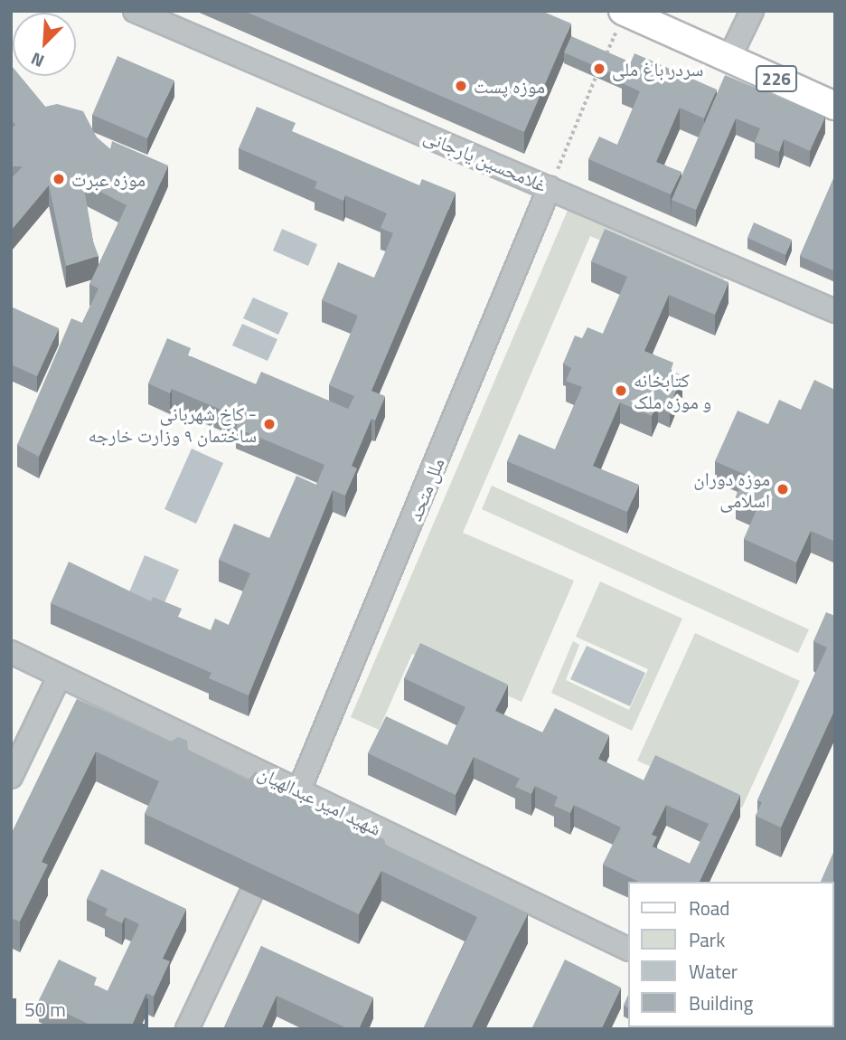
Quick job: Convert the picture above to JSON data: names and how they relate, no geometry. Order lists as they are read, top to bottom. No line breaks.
{"streets":{"main road":["226"],"street":["غلامحسین یارجانی","ملل متحد","شهید امیر عبدالهیان"]},"crossings":[["غلامحسین یارجانی","ملل متحد"],["ملل متحد","شهید امیر عبدالهیان"]],"places":["سردر باغ ملی","موزه پست","موزه عبرت","کتابخانه و موزه ملک","کاخ شهربانی - ساختمان ۹ وزارت خارجه","موزه دوران اسلامی"],"legend":["Road","Park","Water","Building"],"scale_bar":"50 m","north":"bottom left"}
